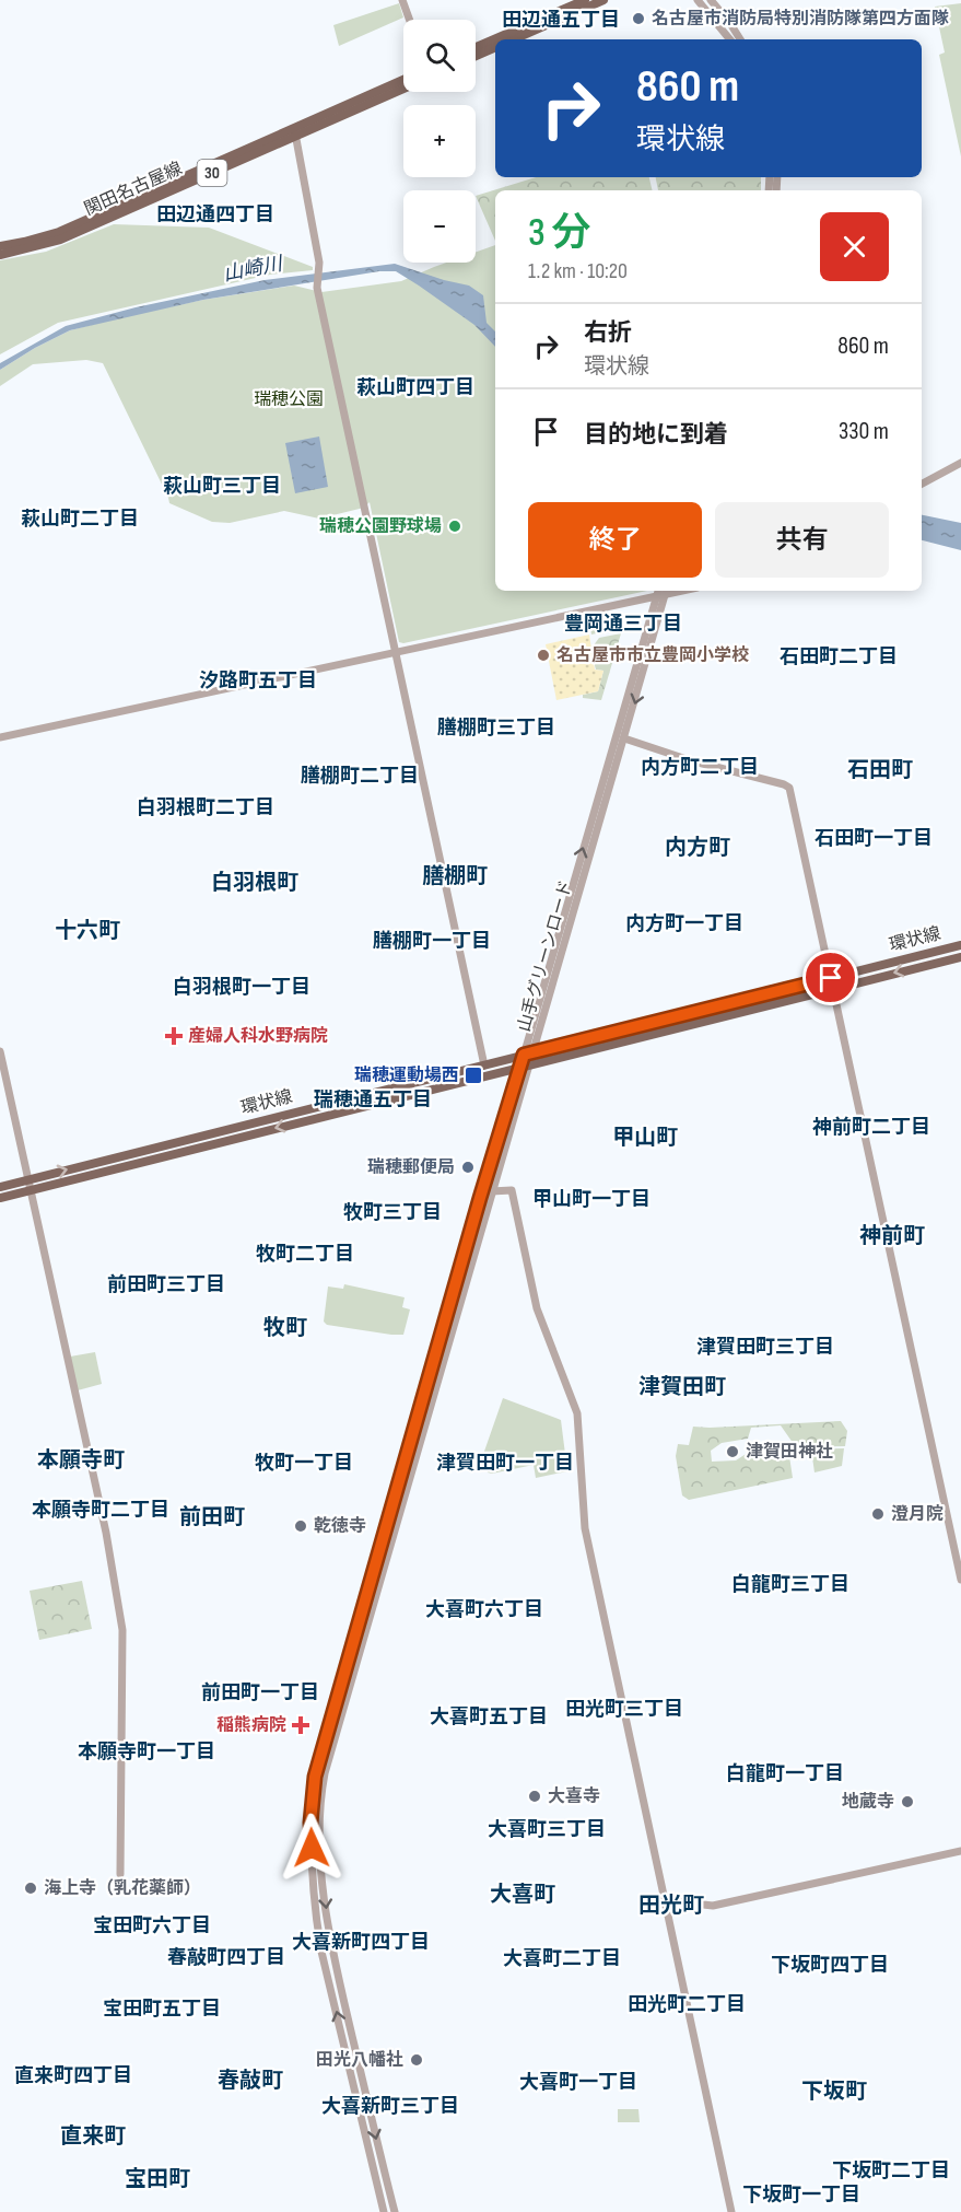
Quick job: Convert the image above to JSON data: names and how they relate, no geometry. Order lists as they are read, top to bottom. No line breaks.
{"streets":{"main road":["30","関田名古屋線","環状線"],"street":["山手グリーンロード"]},"crossings":[["環状線","山手グリーンロード"]],"districts":["田辺通五丁目","田辺通四丁目","萩山町四丁目","萩山町三丁目","萩山町二丁目","豊岡通三丁目","石田町二丁目","汐路町五丁目","膳棚町三丁目","内方町二丁目","石田町","膳棚町二丁目","白羽根町二丁目","石田町一丁目","内方町","膳棚町","白羽根町","内方町一丁目","十六町","膳棚町一丁目","白羽根町一丁目","瑞穂通五丁目","神前町二丁目","甲山町","甲山町一丁目","牧町三丁目","神前町","牧町二丁目","前田町三丁目","牧町","津賀田町三丁目","津賀田町","本願寺町","牧町一丁目","津賀田町一丁目","本願寺町二丁目","前田町","白龍町三丁目","大喜町六丁目","前田町一丁目","田光町三丁目","大喜町五丁目","本願寺町一丁目","白龍町一丁目","大喜町三丁目","大喜町","田光町","宝田町六丁目","大喜新町四丁目","春敲町四丁目","大喜町二丁目","下坂町四丁目","田光町二丁目","宝田町五丁目","直来町四丁目","春敲町","大喜町一丁目","下坂町","大喜新町三丁目","直来町","下坂町二丁目","宝田町","下坂町一丁目"],"water":["山崎川"],"parks":["瑞穂公園"],"places":{"other":["名古屋市消防局特別消防隊第四方面隊","瑞穂公園野球場","名古屋市市立豊岡小学校","瑞穂郵便局","津賀田神社","澄月院","乾徳寺","大喜寺","地蔵寺","海上寺（乳花薬師）","田光八幡社"],"health":["産婦人科水野病院","稲熊病院"],"transit":["瑞穂運動場西"]},"page":{"map_buttons":["+","−"],"turn":["860 m","環状線"],"heading":["3 分","1.2 km · 10:20"],"list":[{"name":"右折","note":"環状線","value":"860 m"},{"name":"目的地に到着","value":"330 m"}],"buttons":["終了","共有"]}}
